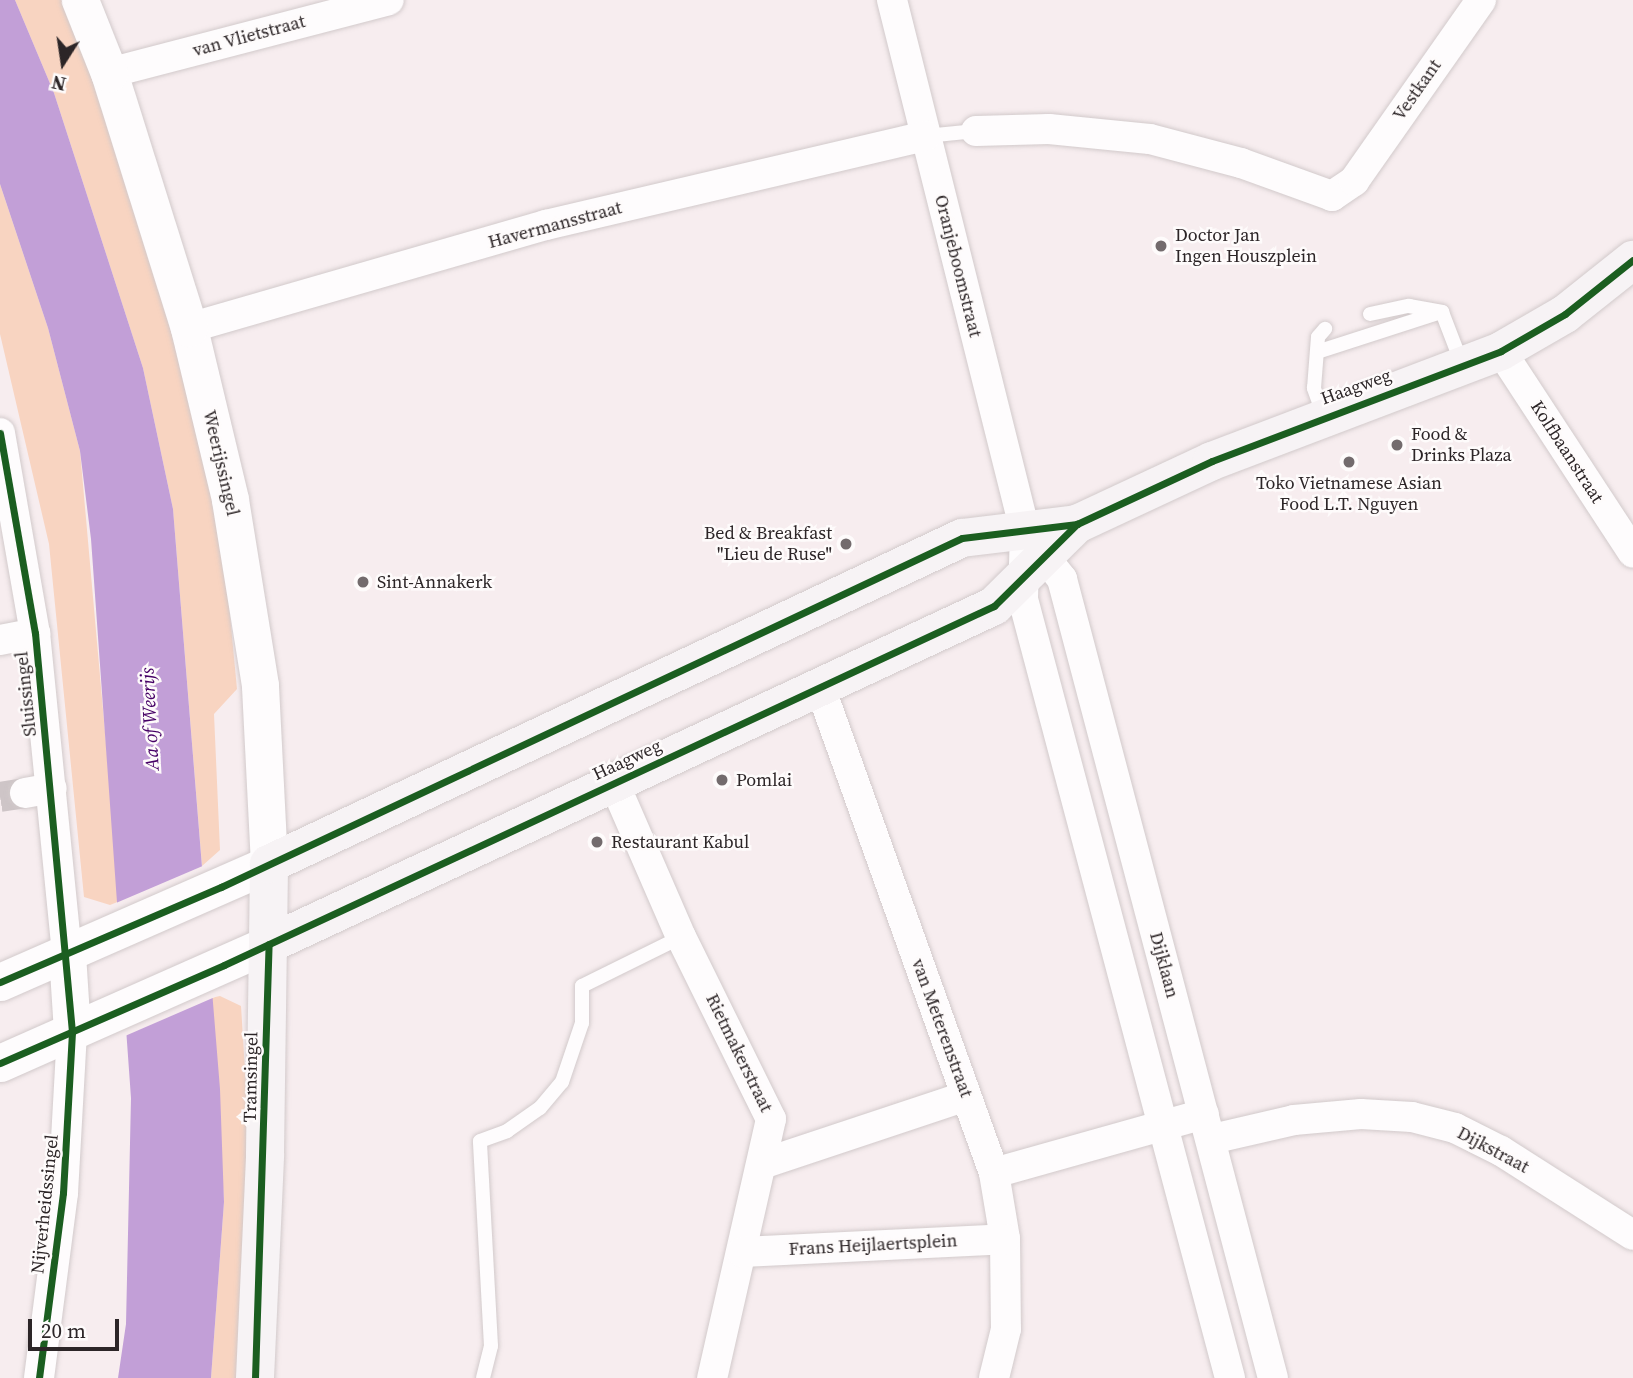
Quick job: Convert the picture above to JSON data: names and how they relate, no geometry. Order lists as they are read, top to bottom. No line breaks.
{"streets":{"main road":["Haagweg","Weerijssingel","Tramsingel"],"street":["van Vlietstraat","Vestkant","Havermansstraat","Oranjeboomstraat","Kolfbaanstraat","Sluissingel","Dijklaan","van Meterenstraat","Rietmakerstraat","Dijkstraat","Nijverheidssingel","Frans Heijlaertsplein"]},"crossings":[["van Vlietstraat","Weerijssingel"],["Havermansstraat","Oranjeboomstraat"],["Havermansstraat","Weerijssingel"],["Oranjeboomstraat","Haagweg"],["Oranjeboomstraat","Dijklaan"],["Haagweg","Kolfbaanstraat"],["Haagweg","Weerijssingel"],["Haagweg","Sluissingel"],["Haagweg","Dijklaan"],["Haagweg","van Meterenstraat"],["Haagweg","Rietmakerstraat"],["Haagweg","Tramsingel"],["Haagweg","Nijverheidssingel"],["Weerijssingel","Tramsingel"],["Dijklaan","Dijkstraat"],["van Meterenstraat","Dijkstraat"],["van Meterenstraat","Frans Heijlaertsplein"],["Rietmakerstraat","Frans Heijlaertsplein"]],"water":["Aa of Weerijs"],"places":["Doctor Jan Ingen Houszplein","Food & Drinks Plaza","Toko Vietnamese Asian Food L.T. Nguyen","Bed & Breakfast \"Lieu de Ruse\"","Sint-Annakerk","Pomlai","Restaurant Kabul"],"scale_bar":"20 m","north":"bottom"}
